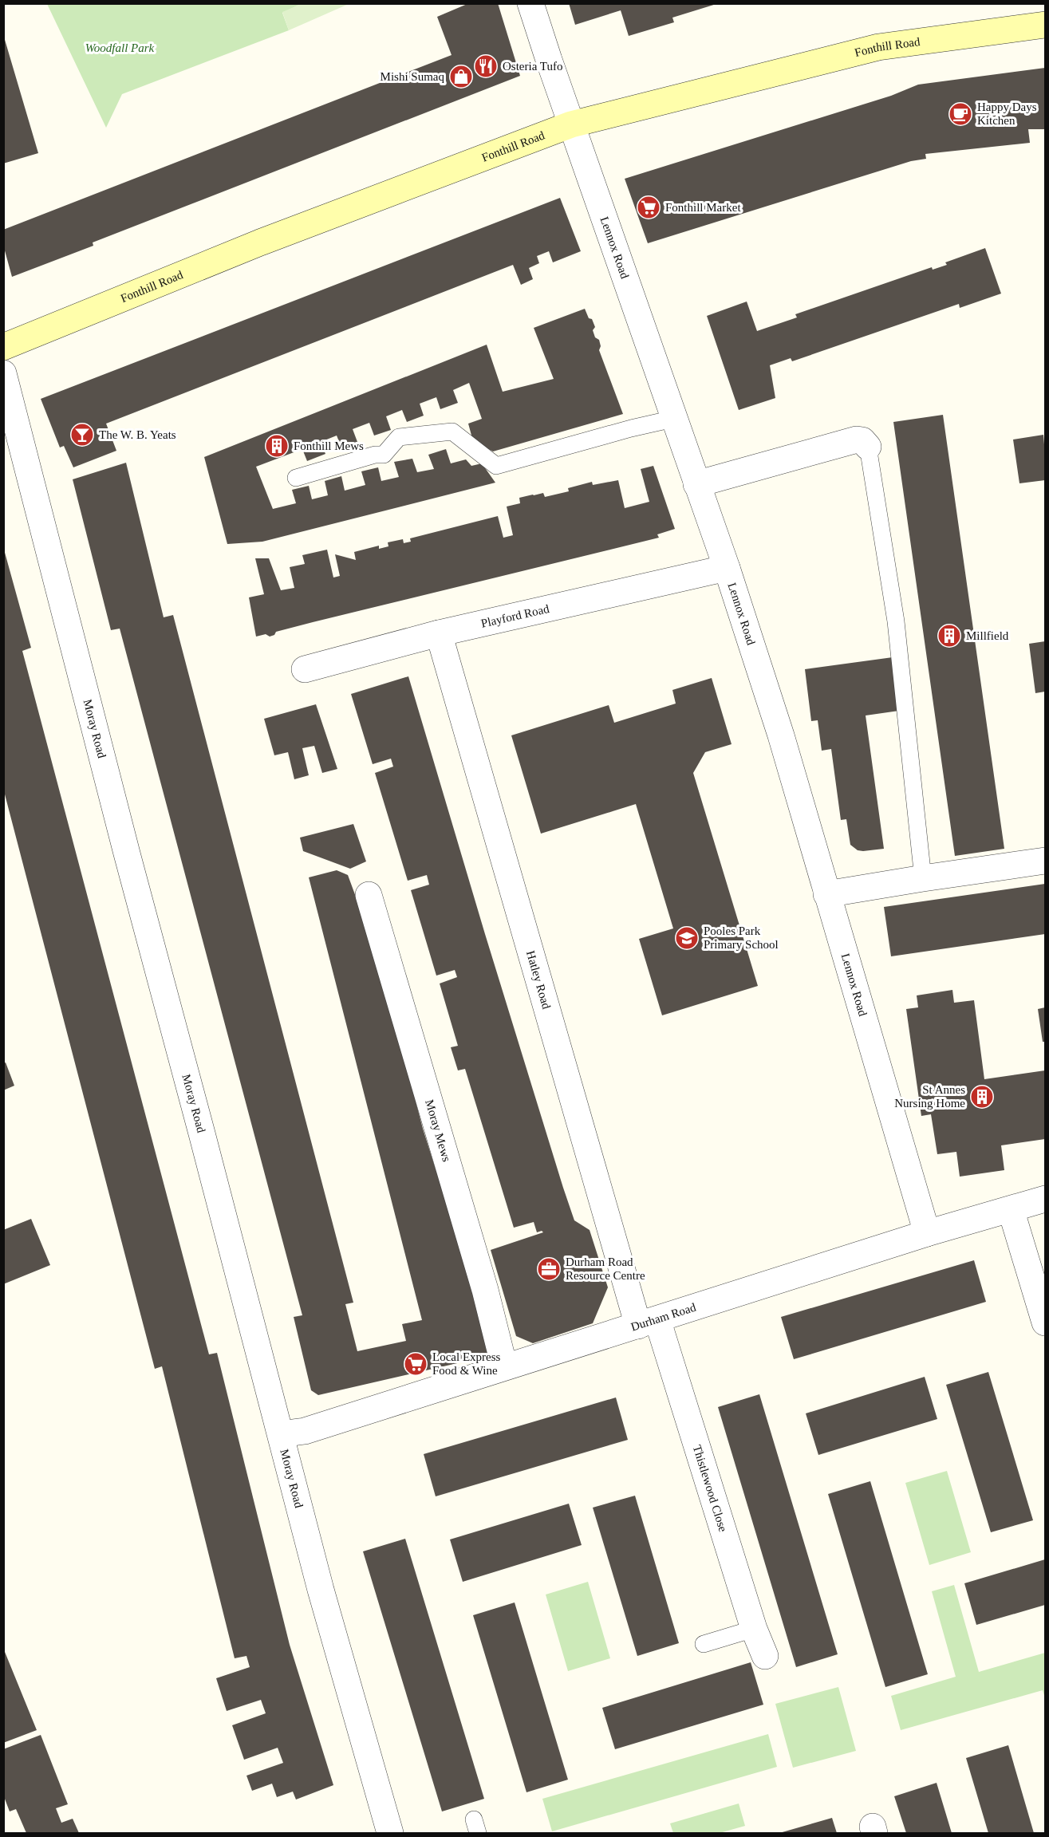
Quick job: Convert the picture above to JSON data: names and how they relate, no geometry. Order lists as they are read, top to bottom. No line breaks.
{"streets":{"street":["Fonthill Road","Lennox Road","Playford Road","Moray Road","Hatley Road","Moray Mews","Durham Road","Thistlewood Close"]},"crossings":[["Fonthill Road","Lennox Road"],["Lennox Road","Playford Road"],["Lennox Road","Durham Road"],["Playford Road","Hatley Road"],["Moray Road","Durham Road"],["Hatley Road","Durham Road"],["Hatley Road","Thistlewood Close"],["Moray Mews","Durham Road"],["Durham Road","Thistlewood Close"]],"parks":["Woodfall Park"],"places":{"restaurant":["Osteria Tufo"],"shop":["Mishi Sumaq"],"cafe":["Happy Days Kitchen"],"supermarket":["Fonthill Market","Local Express Food & Wine"],"bar":["The W. B. Yeats"],"building":["Fonthill Mews","Millfield","St Annes Nursing Home"],"school or university":["Pooles Park Primary School"],"office":["Durham Road Resource Centre"]}}
